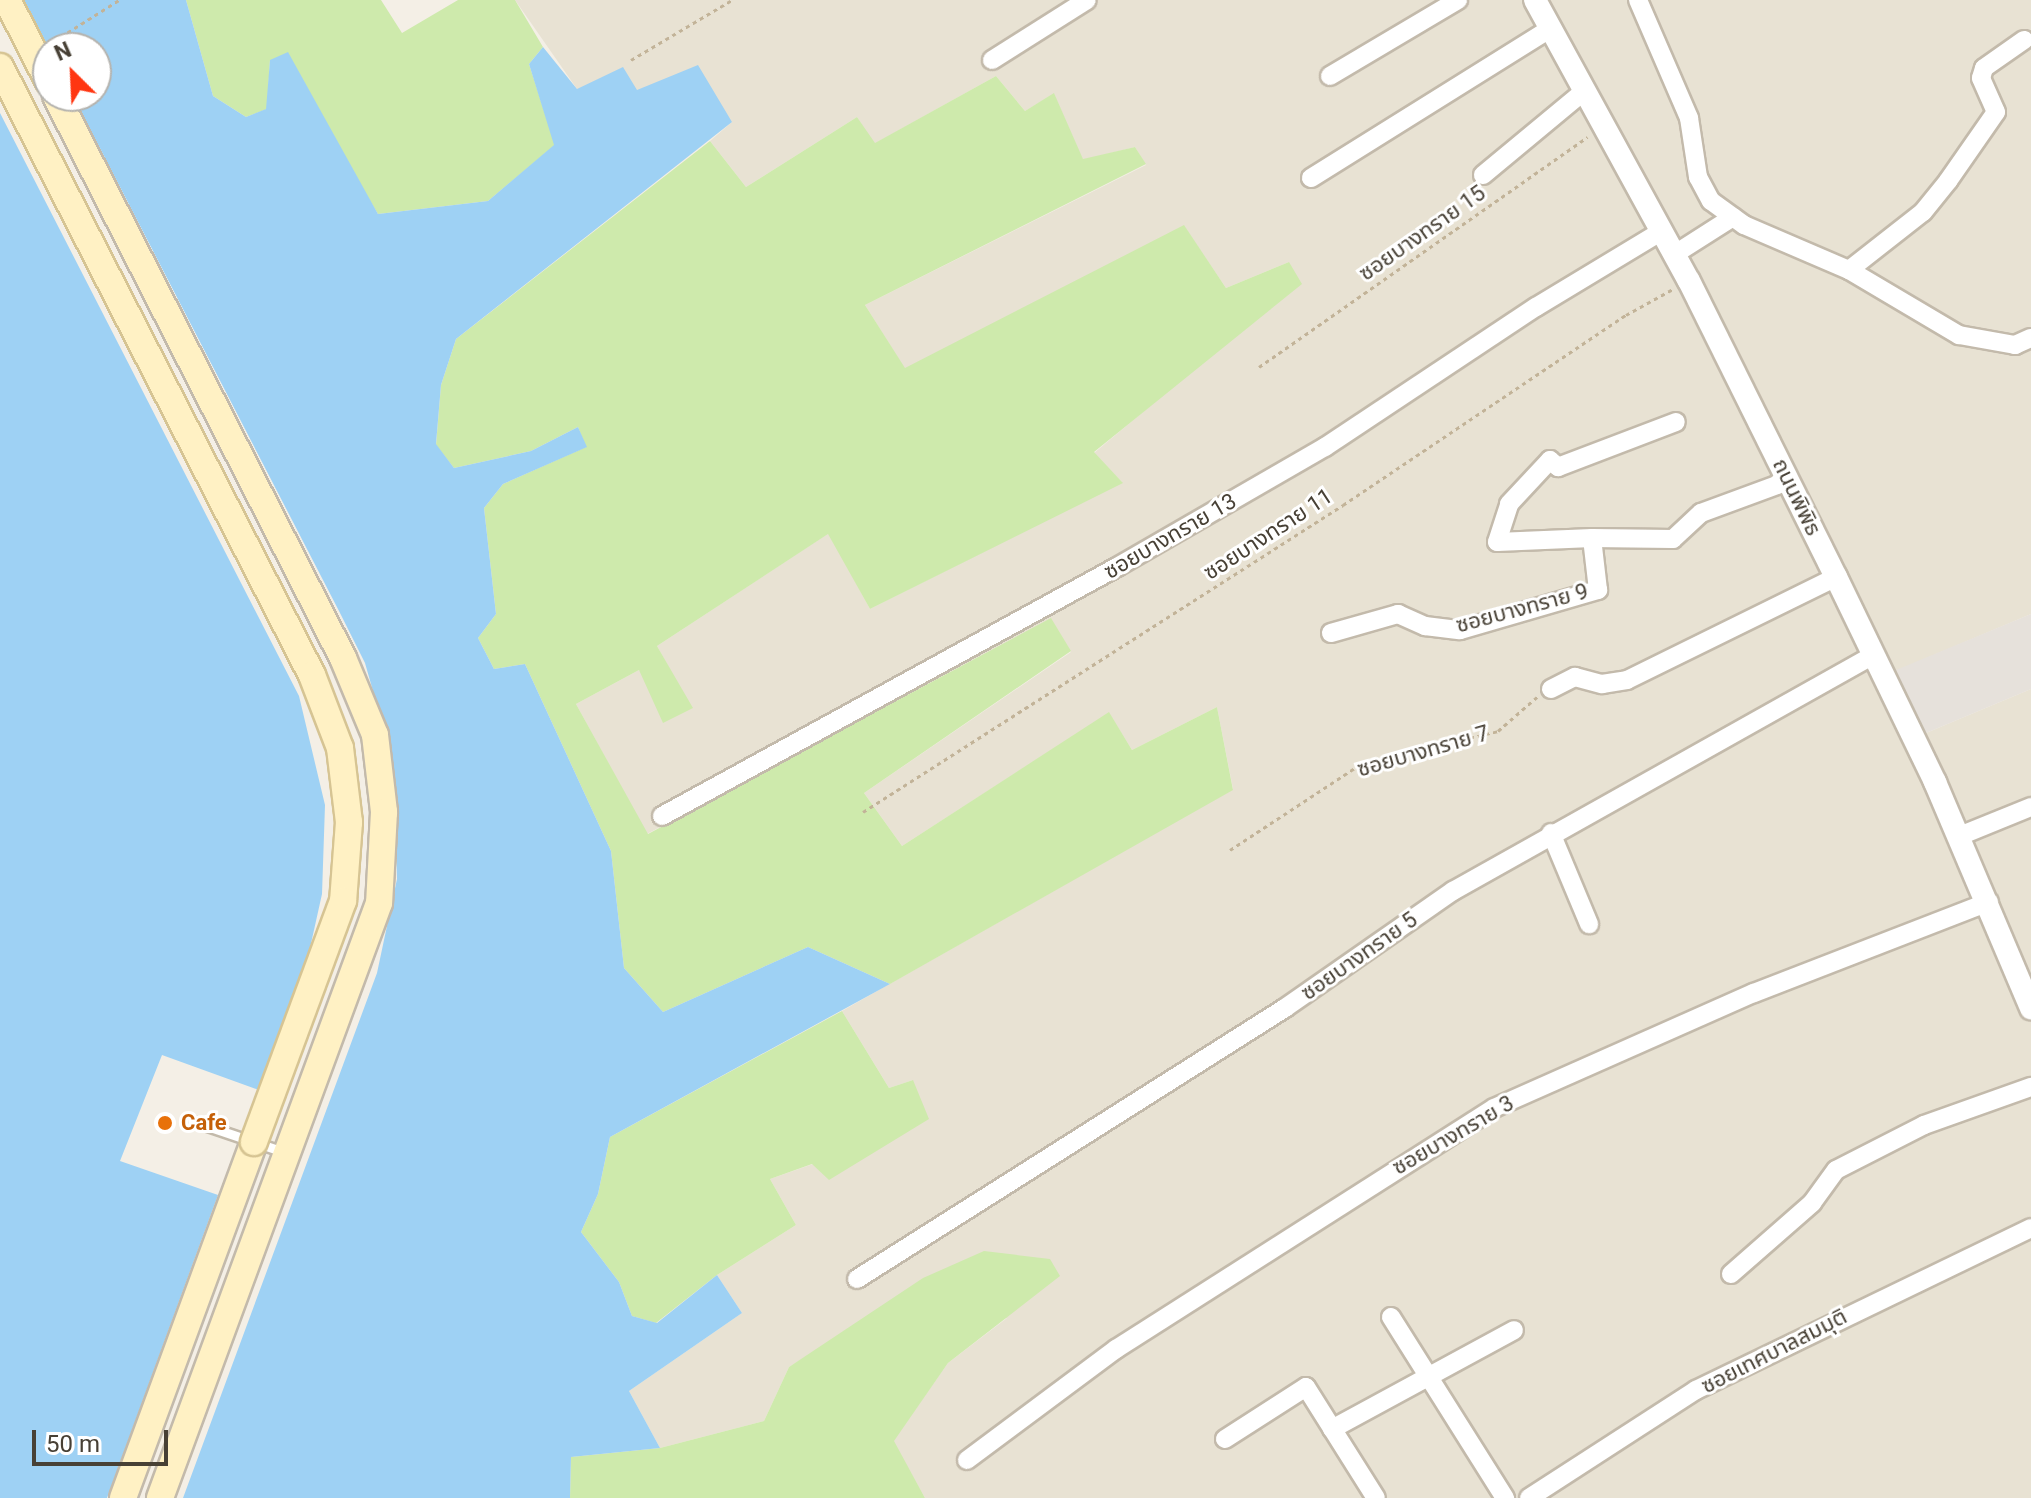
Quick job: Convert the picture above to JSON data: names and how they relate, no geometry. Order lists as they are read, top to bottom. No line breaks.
{"streets":{"street":["ถนนพิพิธ","ซอยบางทราย 13","ซอยบางทราย 9","ซอยบางทราย 5","ซอยบางทราย 3","ซอยเทศบาลสมมุติ"],"path":["ซอยบางทราย 15","ซอยบางทราย 11","ซอยบางทราย 7"]},"crossings":[["ซอยบางทราย 15","ถนนพิพิธ"],["ถนนพิพิธ","ซอยบางทราย 11"],["ถนนพิพิธ","ซอยบางทราย 13"],["ถนนพิพิธ","ซอยบางทราย 5"],["ถนนพิพิธ","ซอยบางทราย 3"]],"places":["Cafe"],"scale_bar":"50 m","north":"top left"}
